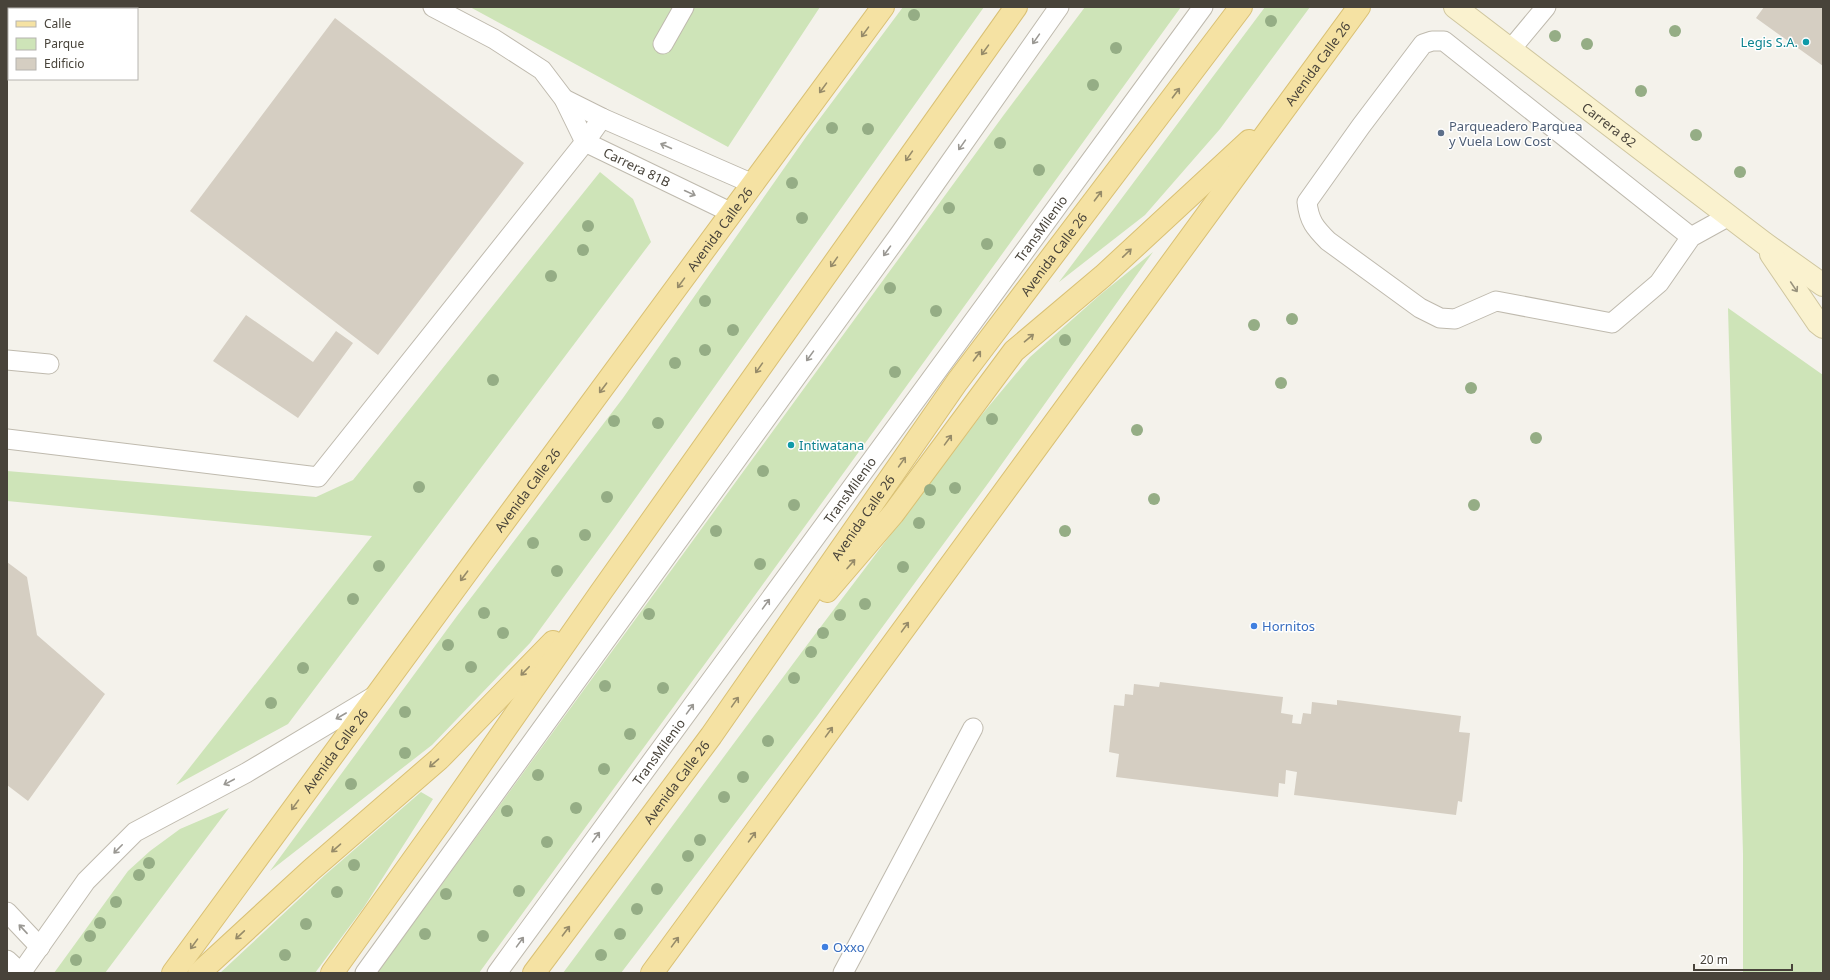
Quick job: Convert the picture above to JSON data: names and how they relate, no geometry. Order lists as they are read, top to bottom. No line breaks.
{"streets":{"main road":["Avenida Calle 26"],"street":["Carrera 82"],"lane":["Carrera 81B","TransMilenio"]},"crossings":[["Avenida Calle 26","Carrera 81B"]],"places":["Legis S.A.","Parqueadero Parquea y Vuela Low Cost","Intiwatana","Hornitos","Oxxo"],"legend":["Calle","Parque","Edificio"],"scale_bar":"20 m"}
